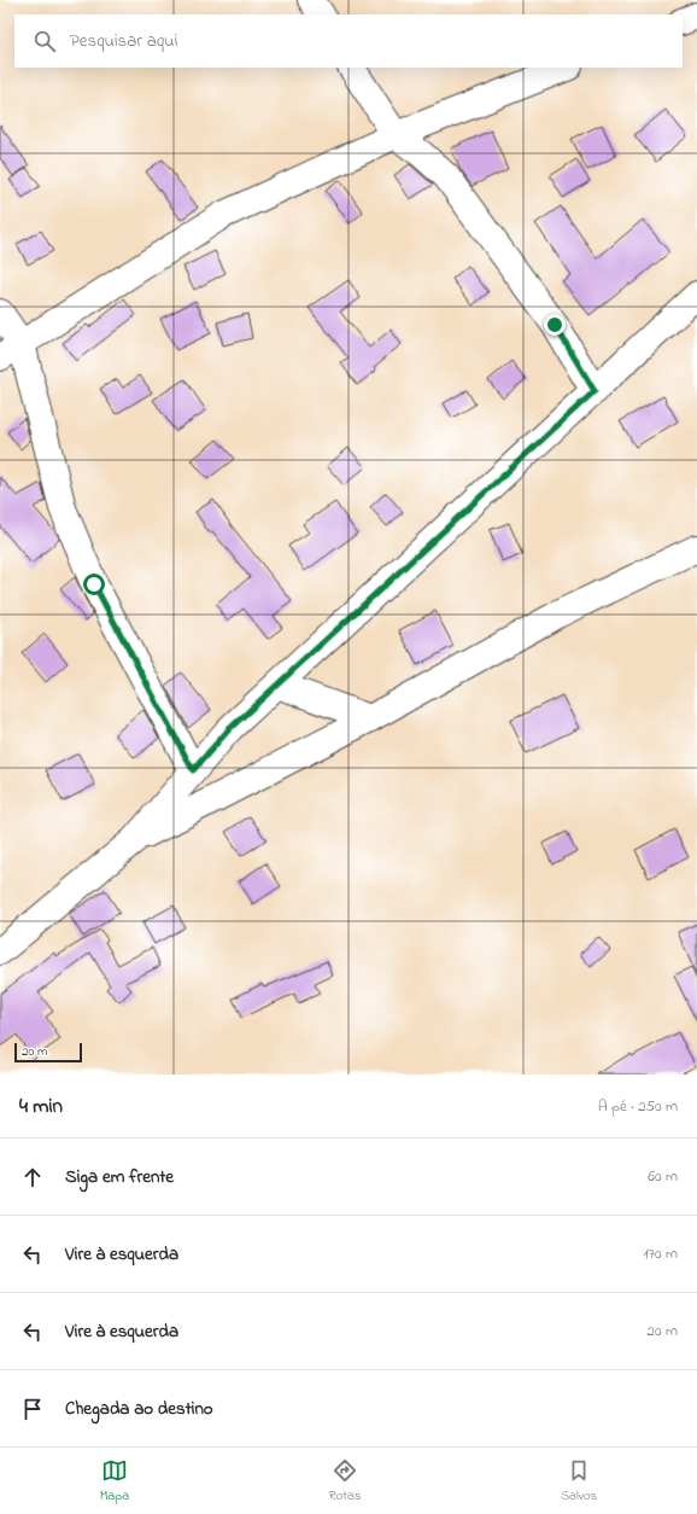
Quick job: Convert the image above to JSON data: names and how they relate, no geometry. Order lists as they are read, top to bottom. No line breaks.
{"scale_bar":"20 m","page":{"search":"Pesquisar aqui","scale":"20 m","heading":["4 min","A pé · 250 m"],"list":[["Siga em frente","60 m"],["Vire à esquerda","170 m"],["Vire à esquerda","20 m"],"Chegada ao destino"],"nav":["Mapa","Rotas","Salvos"]}}
